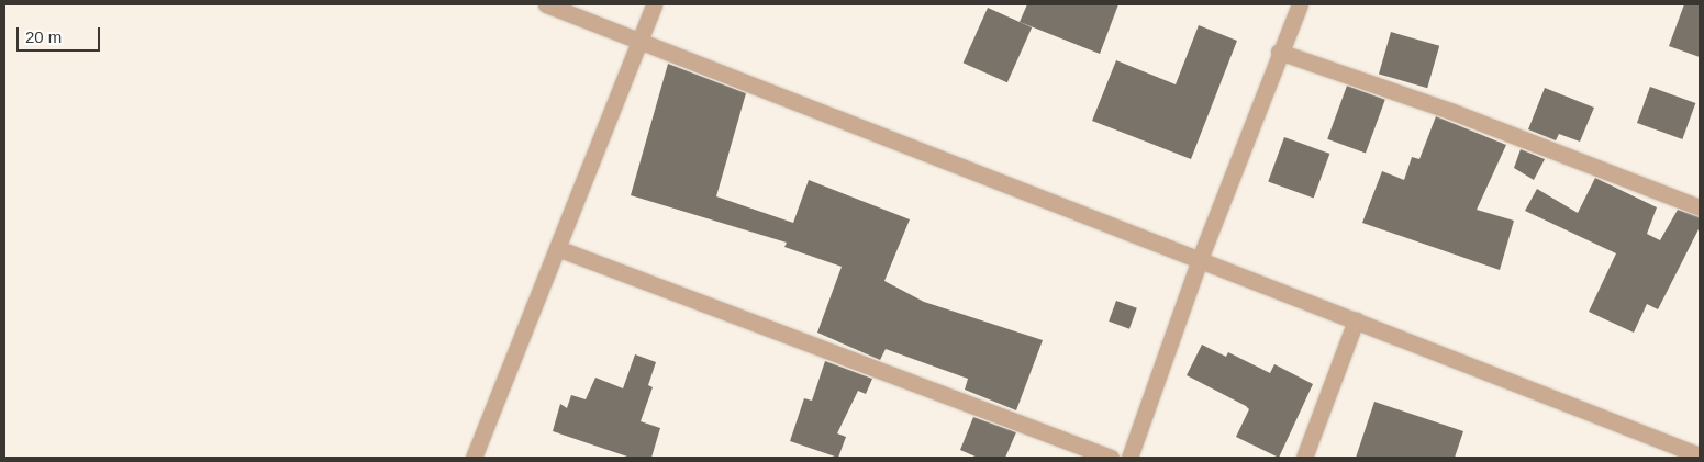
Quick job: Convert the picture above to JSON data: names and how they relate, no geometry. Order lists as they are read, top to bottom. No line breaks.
{"scale_bar":"20 m"}
